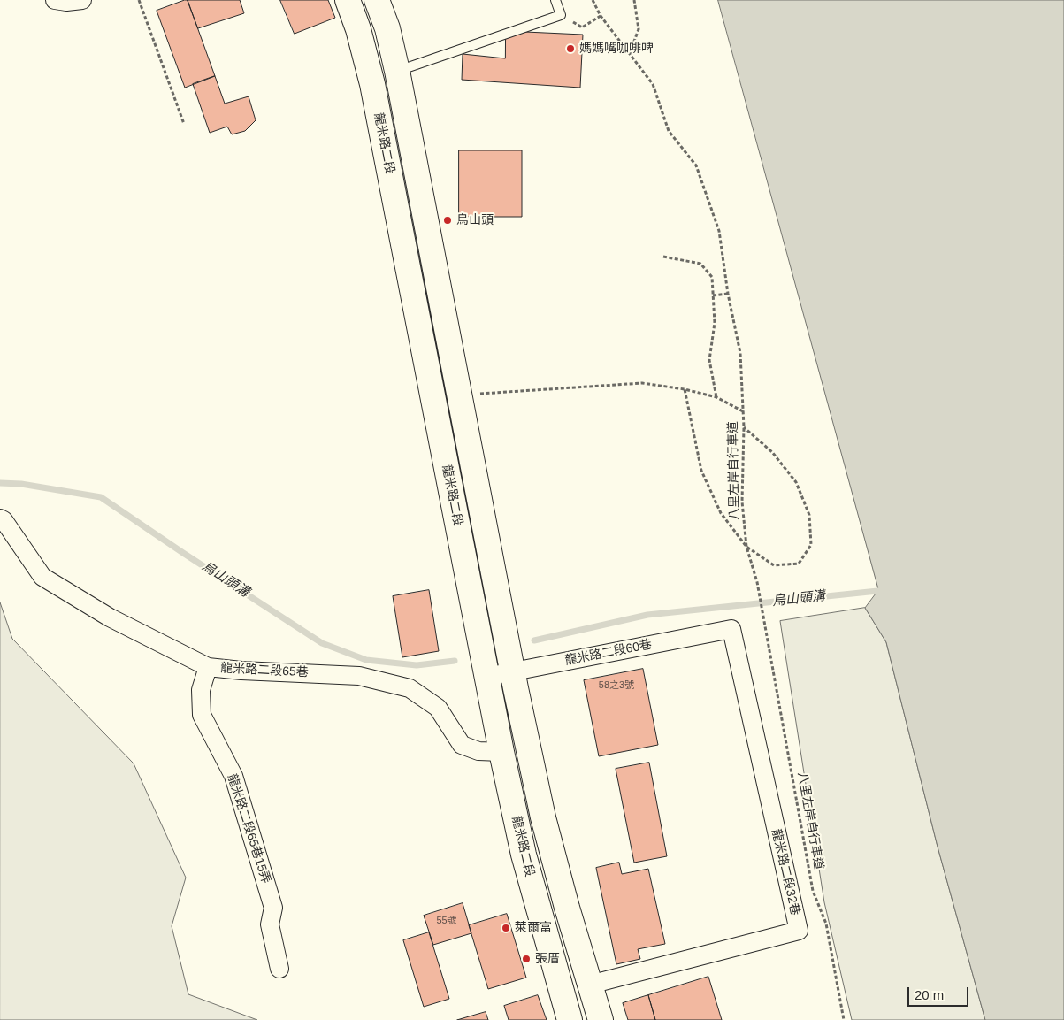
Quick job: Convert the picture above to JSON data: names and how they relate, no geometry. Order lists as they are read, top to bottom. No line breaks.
{"streets":{"main road":["龍米路二段"],"street":["龍米路二段60巷","龍米路二段65巷","龍米路二段65巷15弄","龍米路二段32巷"],"path":["八里左岸自行車道"]},"crossings":[["龍米路二段","龍米路二段60巷"],["龍米路二段","龍米路二段65巷"],["龍米路二段60巷","龍米路二段32巷"],["龍米路二段65巷","龍米路二段65巷15弄"]],"water":["烏山頭溝"],"places":["媽媽嘴咖啡啤","烏山頭","萊爾富","張厝"],"house_numbers":["58之3號","55號"],"scale_bar":"20 m"}
